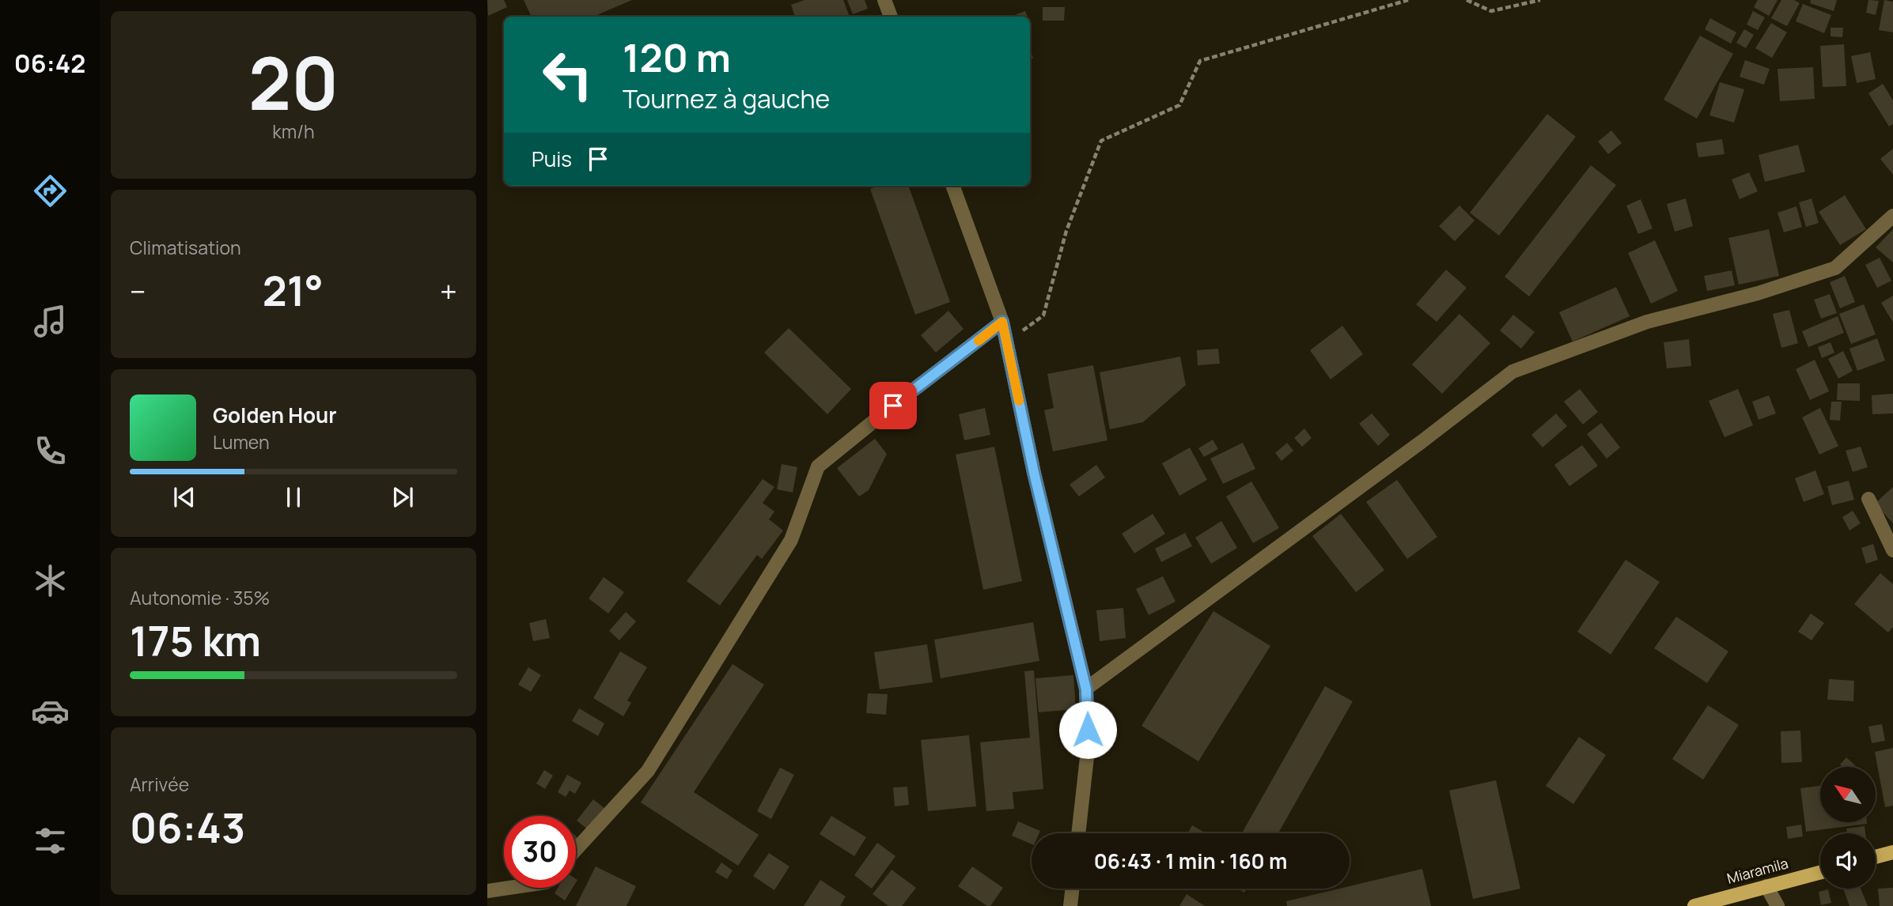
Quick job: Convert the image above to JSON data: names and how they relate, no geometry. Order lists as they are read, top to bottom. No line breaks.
{"streets":{"main road":["Miaramila"]},"north":"top left","page":{"tabs":"06:42","tile":[["20","km/h"],"Climatisation",["Autonomie · 35%","175 km"],["Arrivée","06:43"]],"turn":["120 m","Tournez à gauche"],"then":"Puis","heat":["−","21°","+"],"song":["Golden Hour","Lumen"],"limit":"30","trip":"06:43 · 1 min · 160 m"}}
